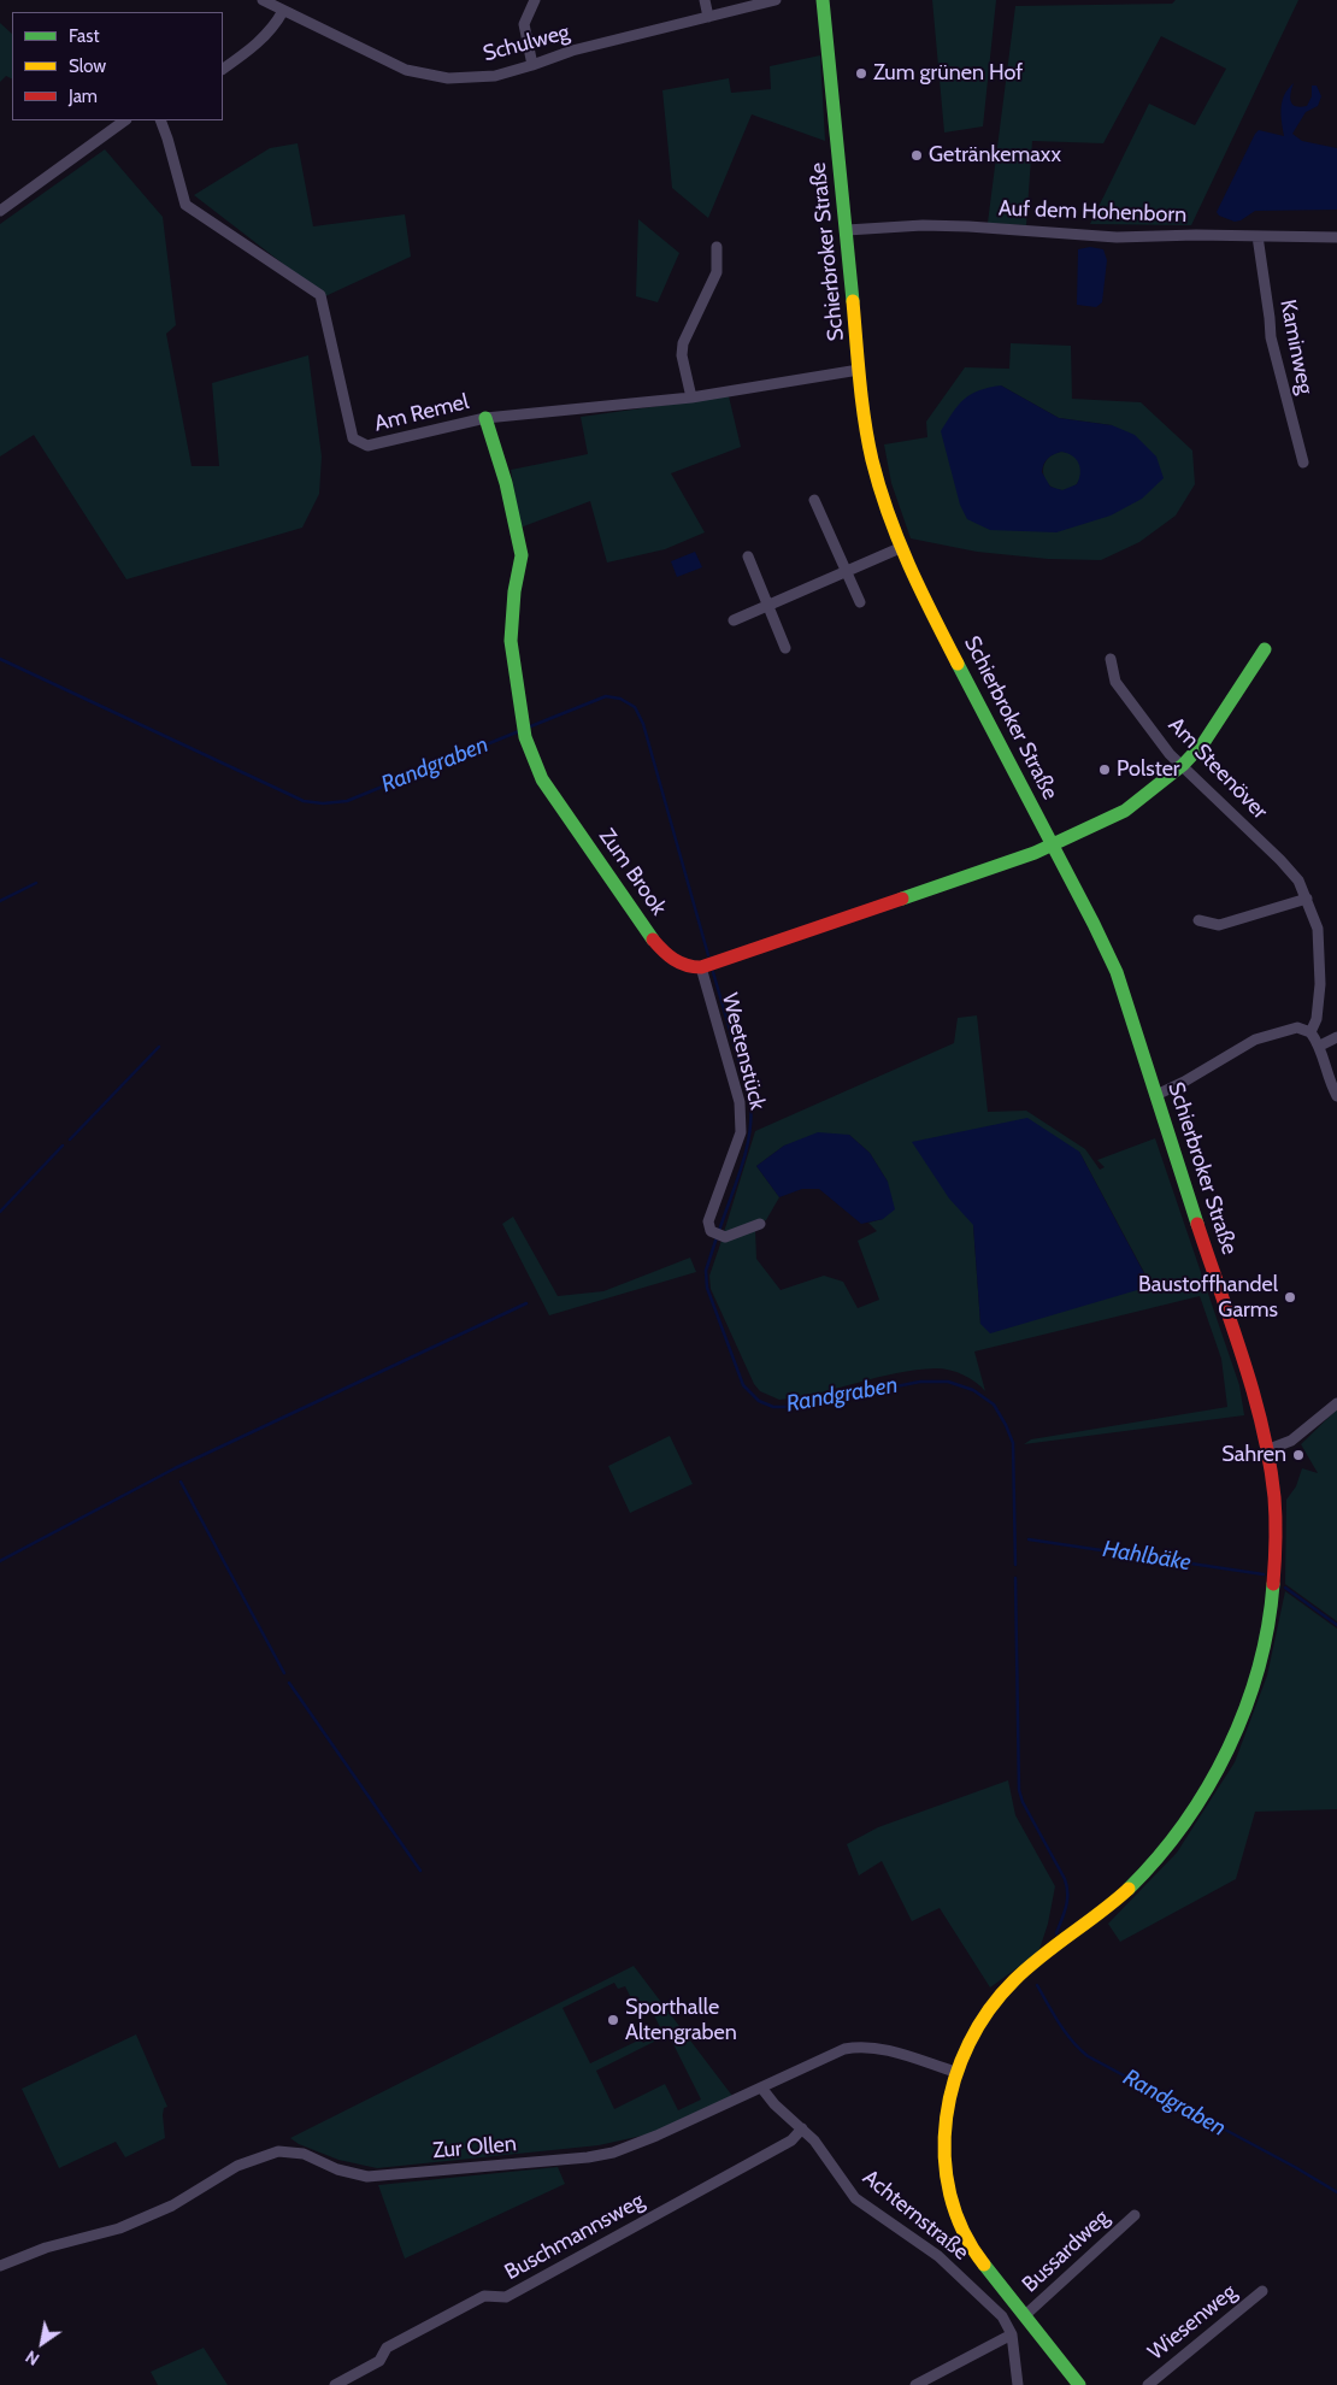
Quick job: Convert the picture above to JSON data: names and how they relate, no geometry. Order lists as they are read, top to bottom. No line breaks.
{"streets":{"main road":["Schierbroker Straße","Zum Brook"],"street":["Schulweg","Auf dem Hohenborn","Kaminweg","Am Remel","Am Steenöver","Weetenstück","Zur Ollen","Achternstraße","Buschmannsweg","Bussardweg","Wiesenweg"]},"crossings":[["Auf dem Hohenborn","Schierbroker Straße"],["Auf dem Hohenborn","Kaminweg"],["Schierbroker Straße","Am Remel"],["Schierbroker Straße","Zur Ollen"],["Schierbroker Straße","Bussardweg"],["Am Remel","Zum Brook"],["Zum Brook","Weetenstück"],["Zur Ollen","Achternstraße"],["Achternstraße","Buschmannsweg"]],"water":["Randgraben","Hahlbäke"],"places":["Zum grünen Hof","Getränkemaxx","Polster","Baustoffhandel Garms","Sahren","Sporthalle Altengraben"],"legend":["Fast","Slow","Jam"],"north":"bottom left"}
